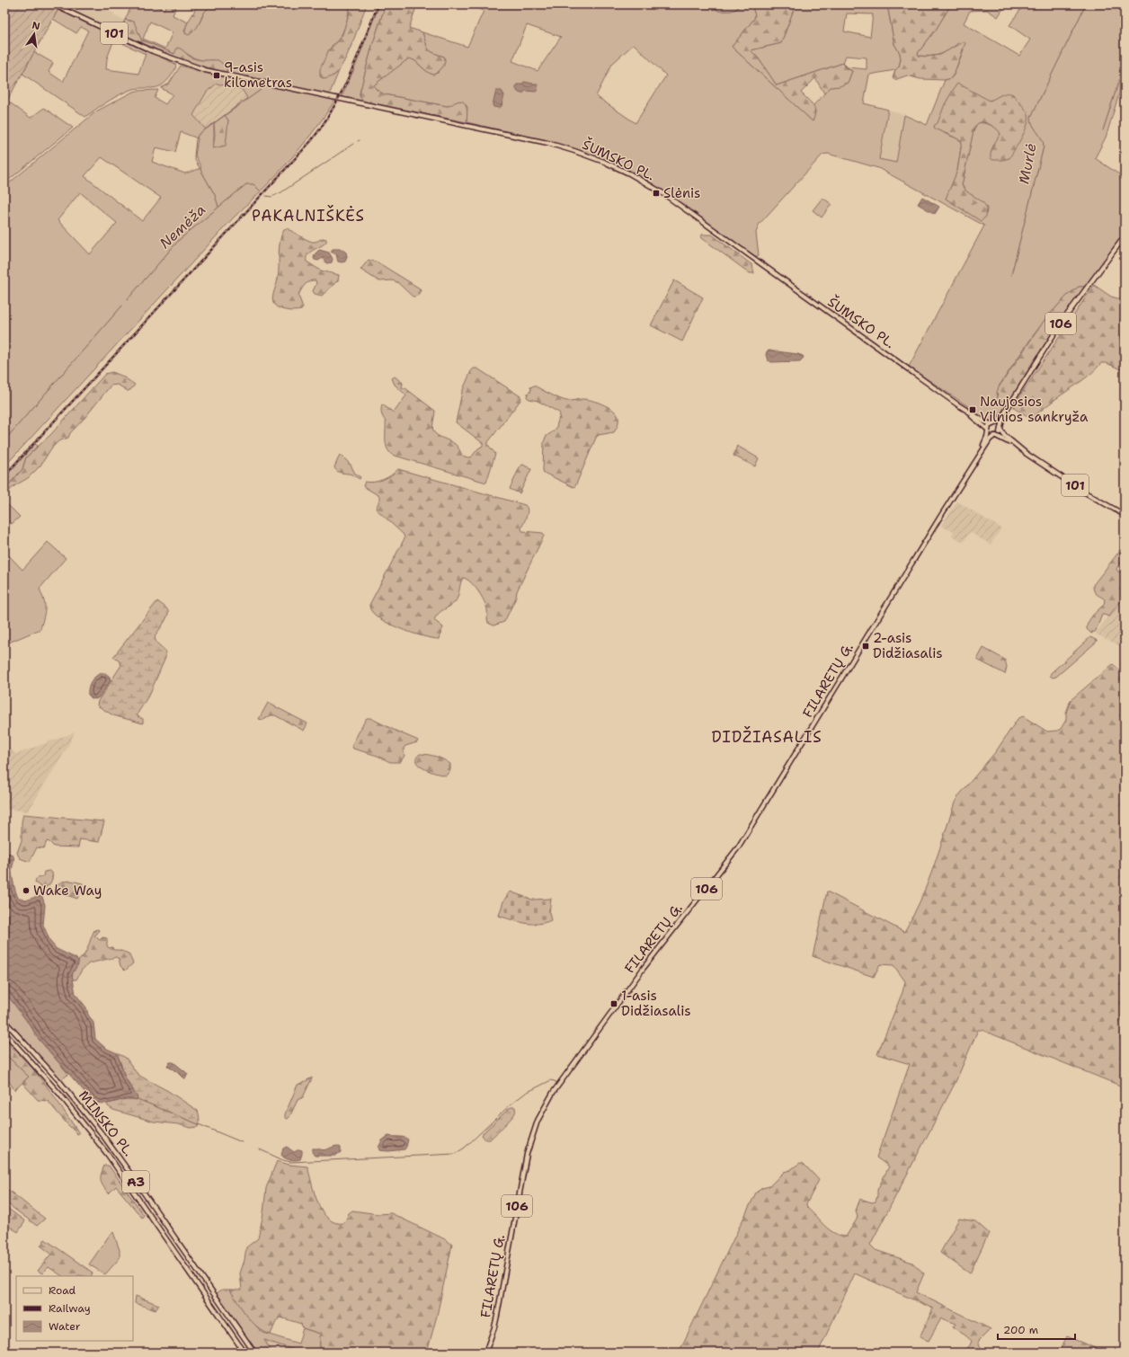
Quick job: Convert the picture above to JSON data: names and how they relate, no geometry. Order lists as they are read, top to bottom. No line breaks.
{"streets":{"main road":["101","ŠUMSKO PL.","106","FILARETŲ G.","MINSKO PL.","A3"]},"crossings":[["101","ŠUMSKO PL."],["101","106"],["101","FILARETŲ G."],["ŠUMSKO PL.","106"],["ŠUMSKO PL.","FILARETŲ G."],["106","FILARETŲ G."]],"districts":["PAKALNIŠKĖS","DIDŽIASALIS"],"water":["Murlė","Nemėža"],"places":{"transit":["9-asis kilometras","Slėnis","Naujosios Vilnios sankryža","2-asis Didžiasalis","1-asis Didžiasalis"],"other":["Wake Way"]},"legend":["Road","Railway","Water"],"scale_bar":"200 m","north":"top"}
